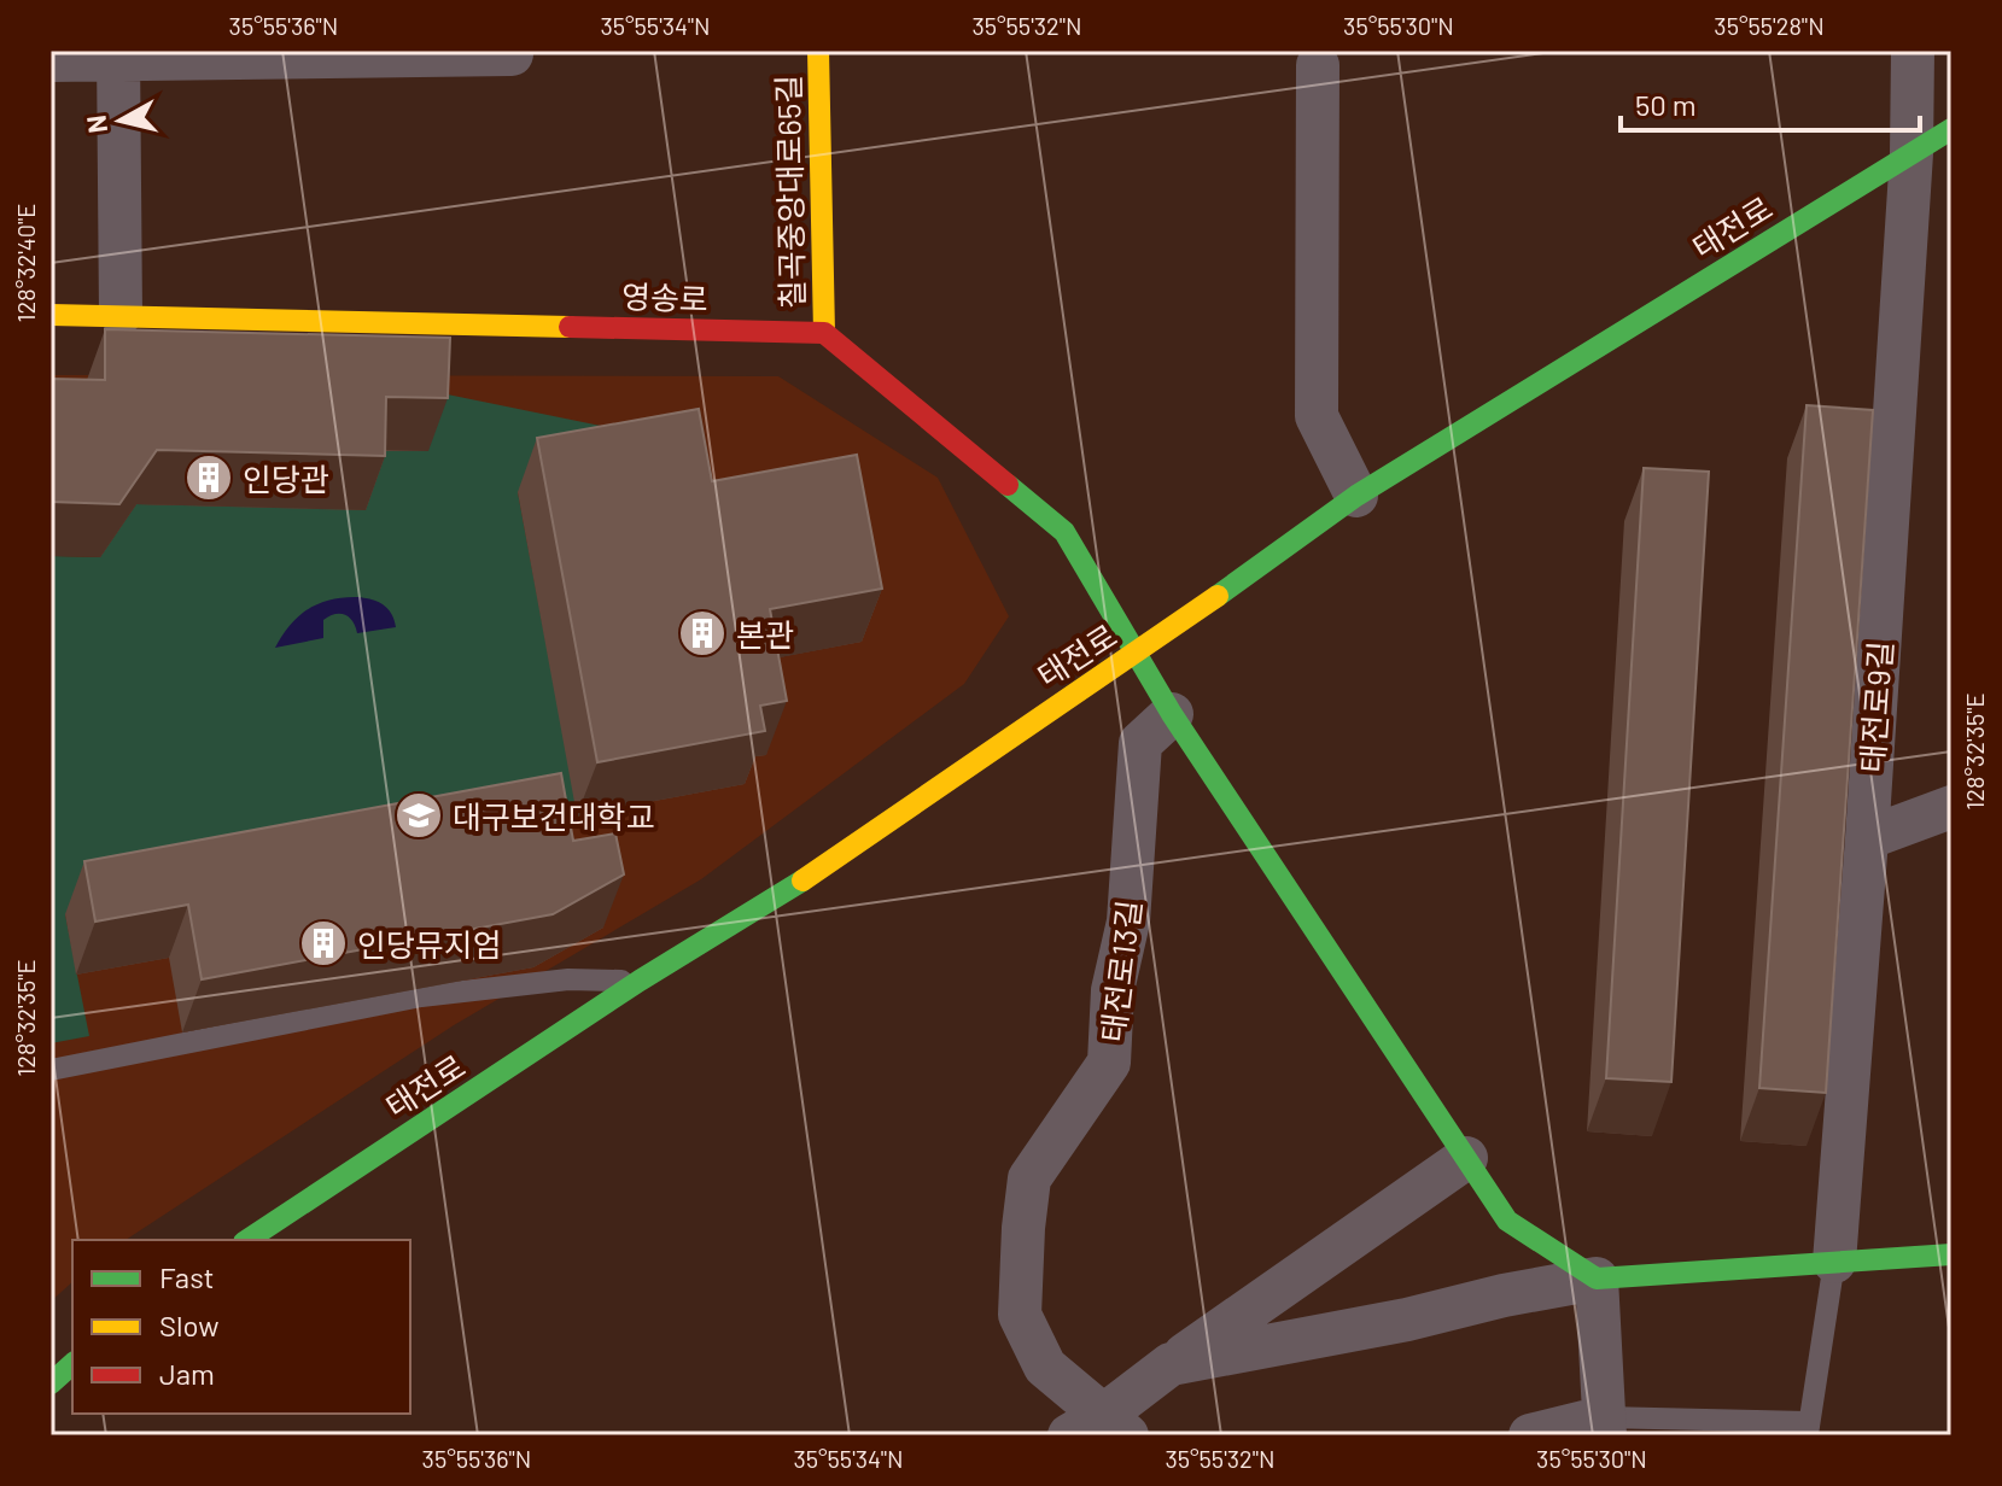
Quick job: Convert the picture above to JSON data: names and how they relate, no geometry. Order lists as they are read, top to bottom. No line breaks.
{"streets":{"main road":["칠곡중앙대로65길","태전로","영송로","태전로13길"],"street":["태전로9길"]},"crossings":[["칠곡중앙대로65길","영송로"],["태전로","태전로9길"],["태전로9길","태전로13길"]],"places":{"building":["인당관","본관","인당뮤지엄"],"school or university":["대구보건대학교"]},"legend":["Fast","Slow","Jam"],"scale_bar":"50 m","north":"left","coordinates":["35°55'36\"N","35°55'34\"N","35°55'32\"N","35°55'30\"N","35°55'28\"N","128°32'40\"E","128°32'35\"E"]}
